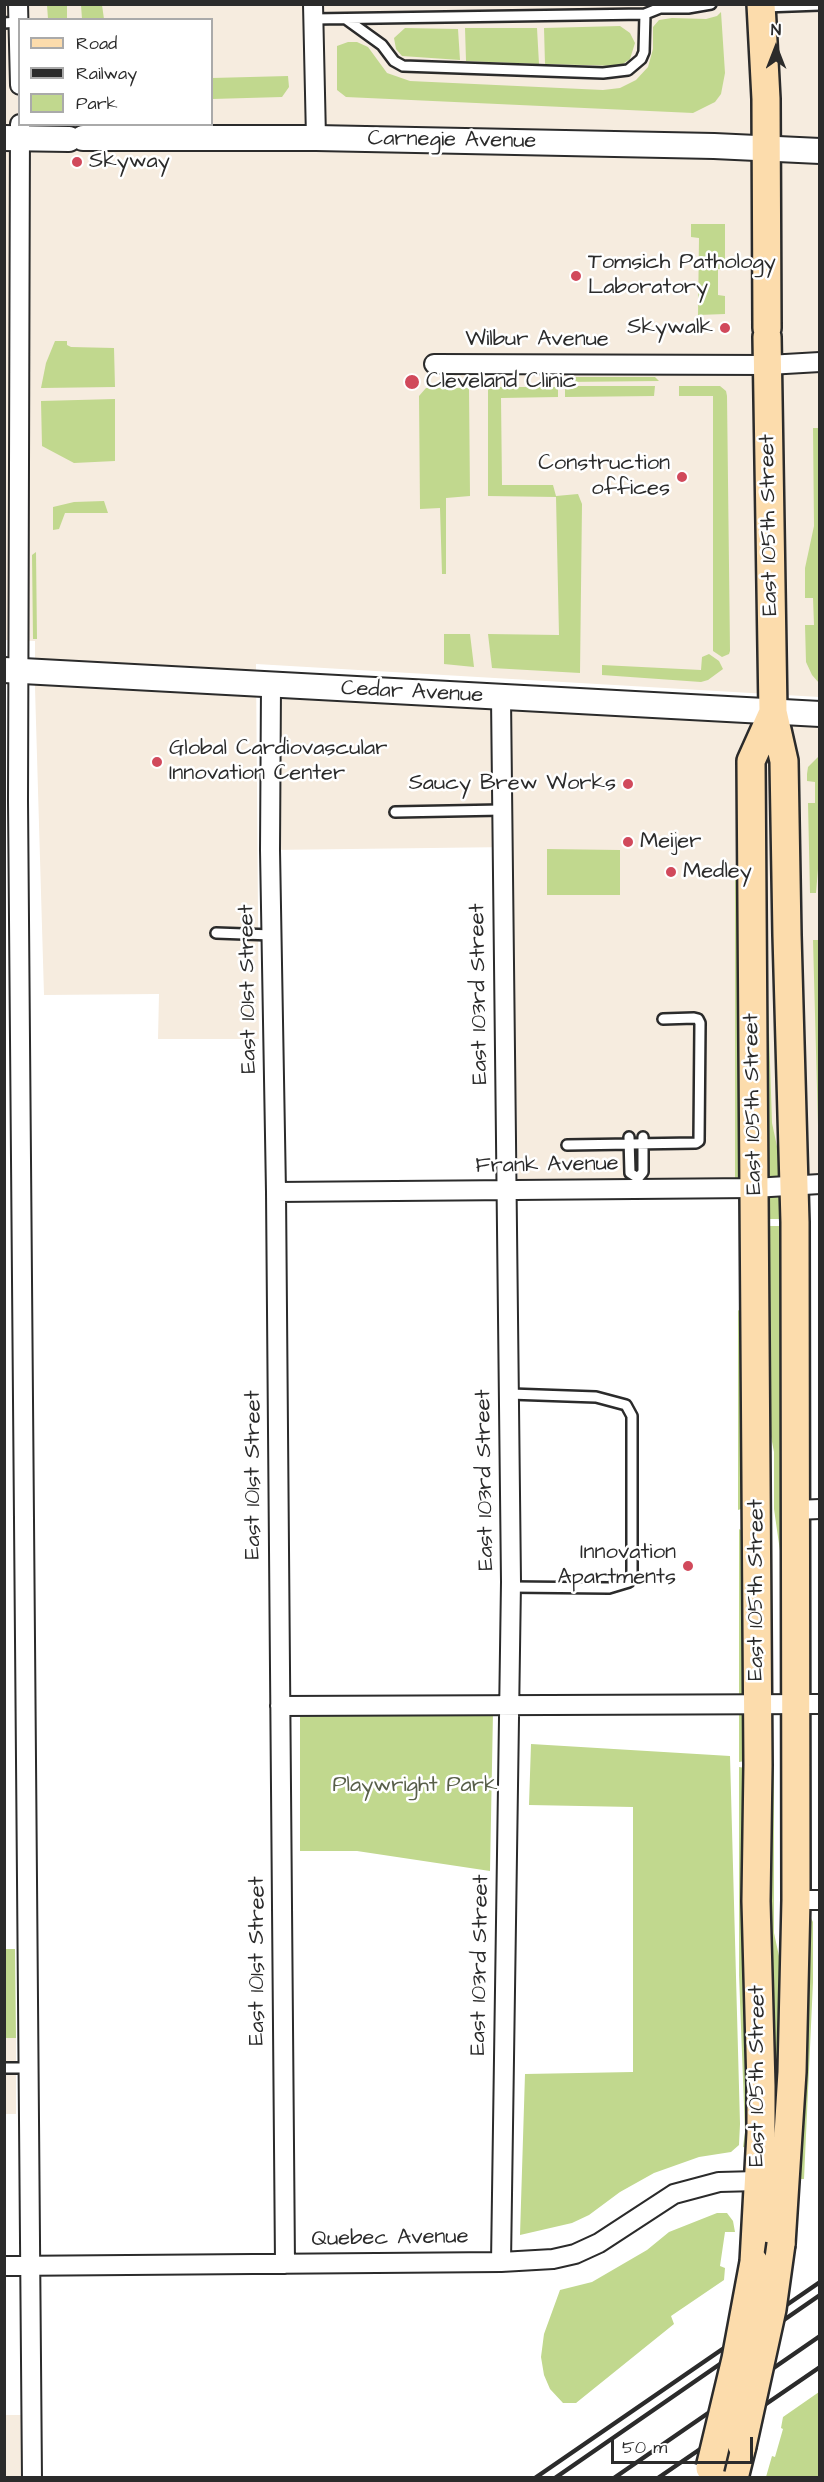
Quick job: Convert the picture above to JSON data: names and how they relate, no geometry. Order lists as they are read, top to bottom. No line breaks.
{"streets":{"main road":["East 105th Street"],"street":["Carnegie Avenue","Wilbur Avenue","Cedar Avenue","East 101st Street","East 103rd Street","Frank Avenue","Quebec Avenue"]},"crossings":[["Carnegie Avenue","East 105th Street"],["Wilbur Avenue","East 105th Street"],["East 105th Street","Cedar Avenue"],["East 105th Street","Frank Avenue"],["East 105th Street","Quebec Avenue"],["Cedar Avenue","East 101st Street"],["Cedar Avenue","East 103rd Street"],["East 101st Street","Frank Avenue"],["East 101st Street","Quebec Avenue"],["East 103rd Street","Frank Avenue"],["East 103rd Street","Quebec Avenue"]],"parks":["Playwright Park"],"places":["Skyway","Tomsich Pathology Laboratory","Skywalk","Cleveland Clinic","Construction offices","Global Cardiovascular Innovation Center","Saucy Brew Works","Meijer","Medley","Innovation Apartments"],"legend":["Road","Railway","Park"],"scale_bar":"50 m","north":"top"}
